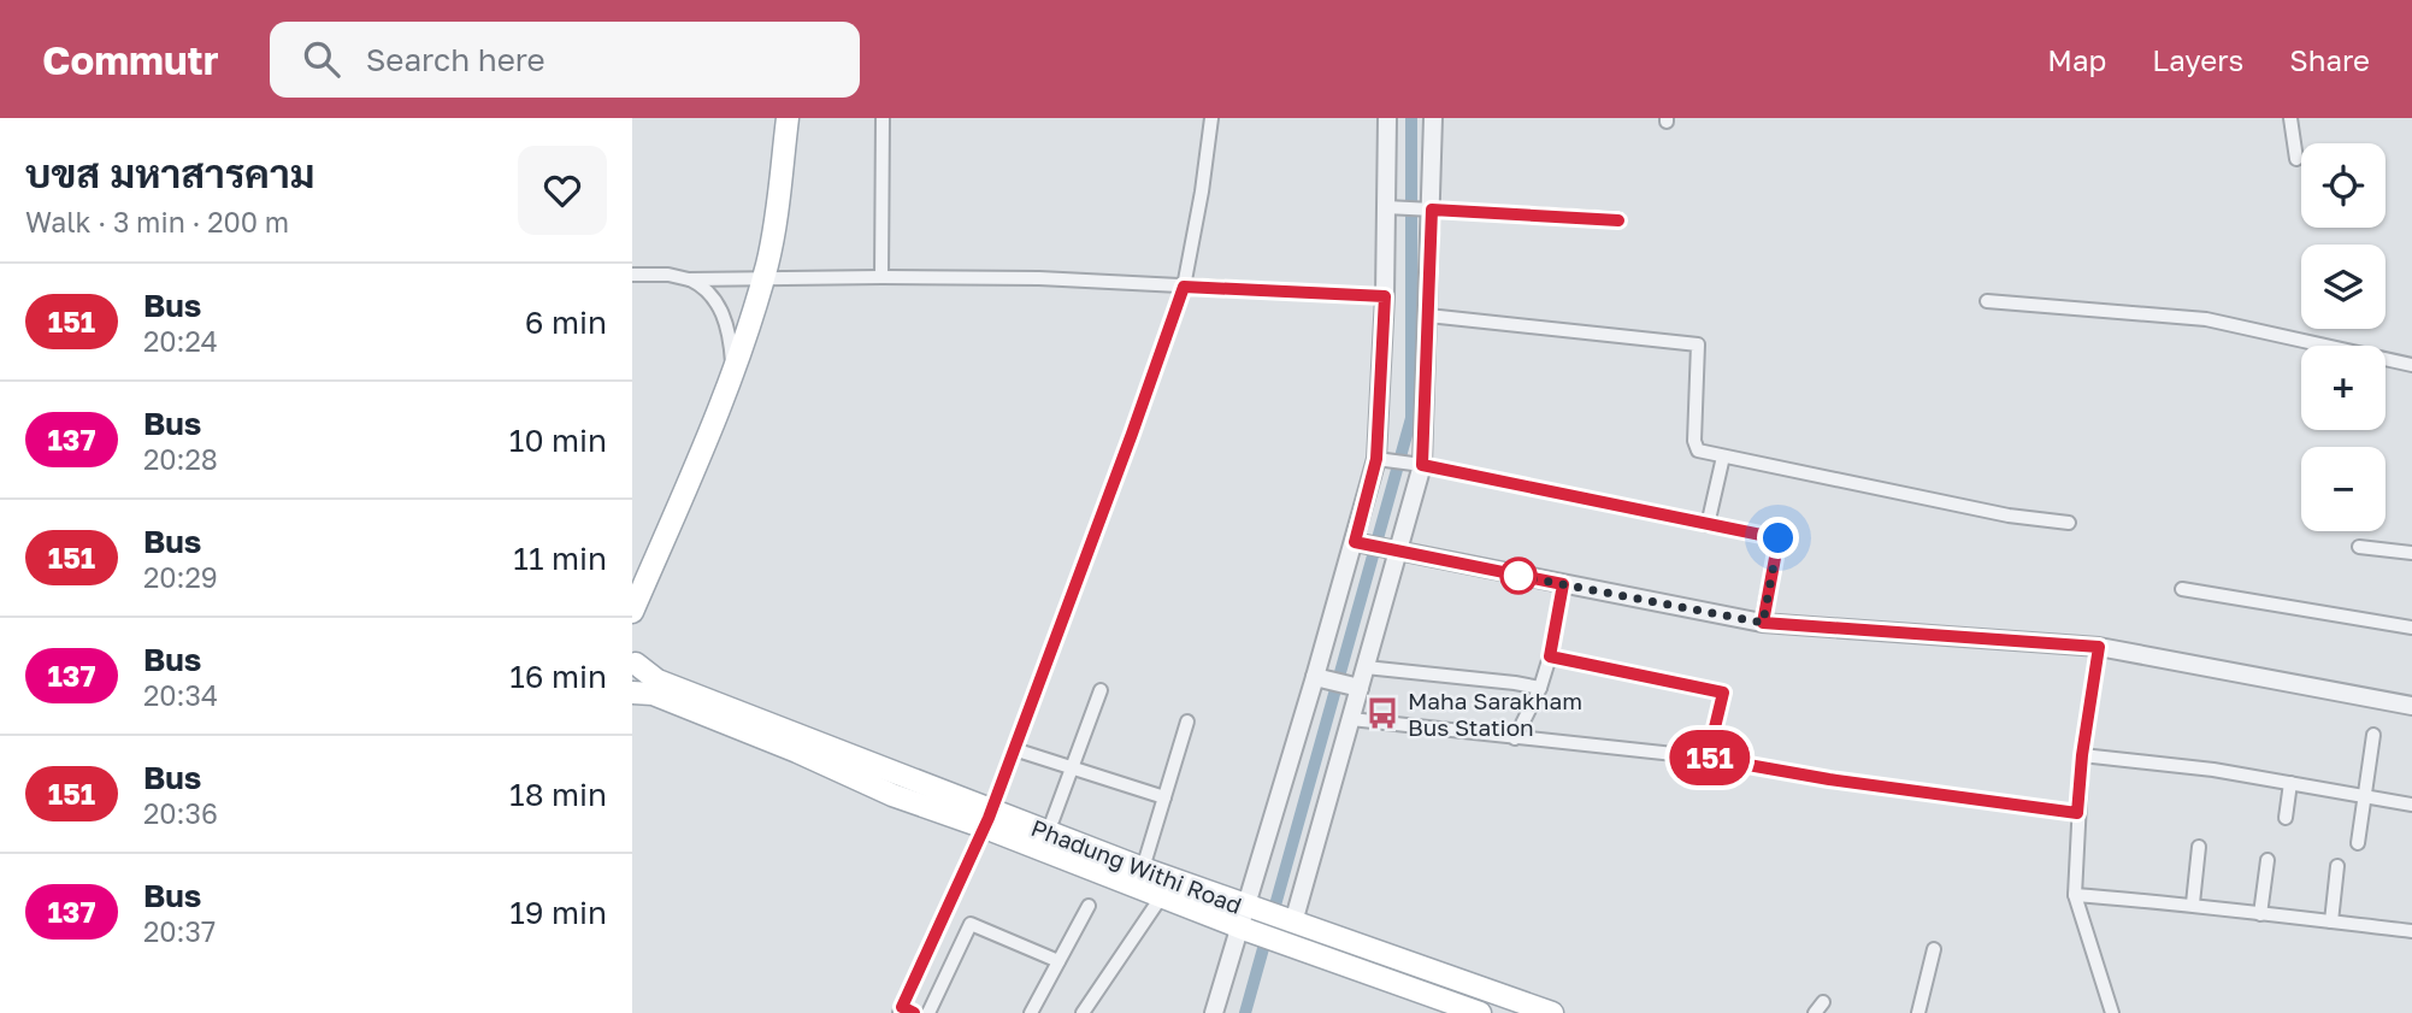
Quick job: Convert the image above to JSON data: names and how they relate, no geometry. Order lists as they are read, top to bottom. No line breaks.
{"streets":{"main road":["Phadung Withi Road"]},"places":{"bus stop":["Maha Sarakham Bus Station"]},"lines":["bus line 151"],"page":{"header":"Commutr","search":"Search here","nav":["Map","Layers","Share"],"heading":["บขส มหาสารคาม","Walk · 3 min · 200 m"],"on_map":"151","map_buttons":["+","−"],"list":[{"mark":"151","name":"Bus","note":"20:24","value":"6 min"},{"mark":"137","name":"Bus","note":"20:28","value":"10 min"},{"mark":"151","name":"Bus","note":"20:29","value":"11 min"},{"mark":"137","name":"Bus","note":"20:34","value":"16 min"},{"mark":"151","name":"Bus","note":"20:36","value":"18 min"},{"mark":"137","name":"Bus","note":"20:37","value":"19 min"}]}}
